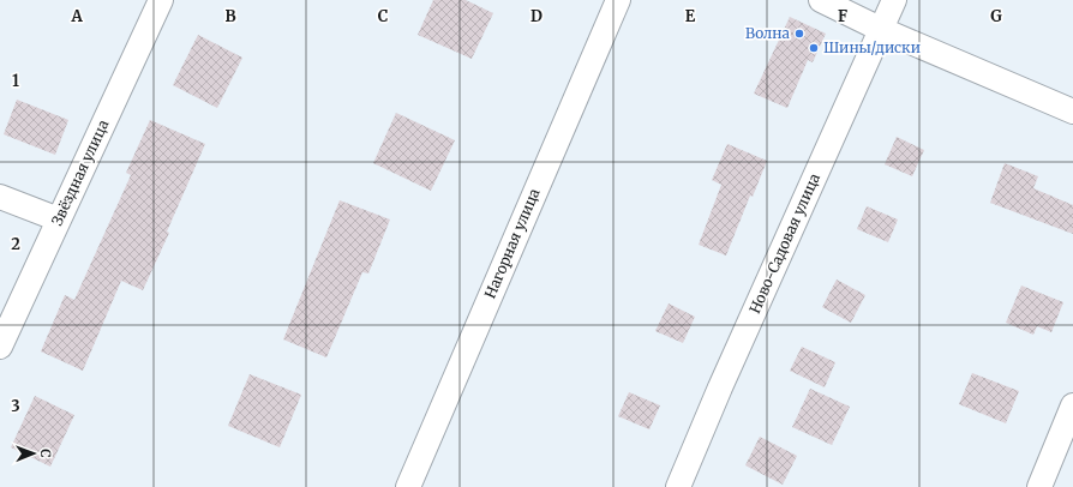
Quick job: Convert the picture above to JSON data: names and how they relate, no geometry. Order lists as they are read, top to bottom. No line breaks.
{"streets":{"street":["Звёздная улица","Нагорная улица","Ново-Садовая улица"]},"places":["Волна","Шины/диски"],"north":"right","grid":{"columns":["A","B","C","D","E","F","G"],"rows":["1","2","3"]}}
